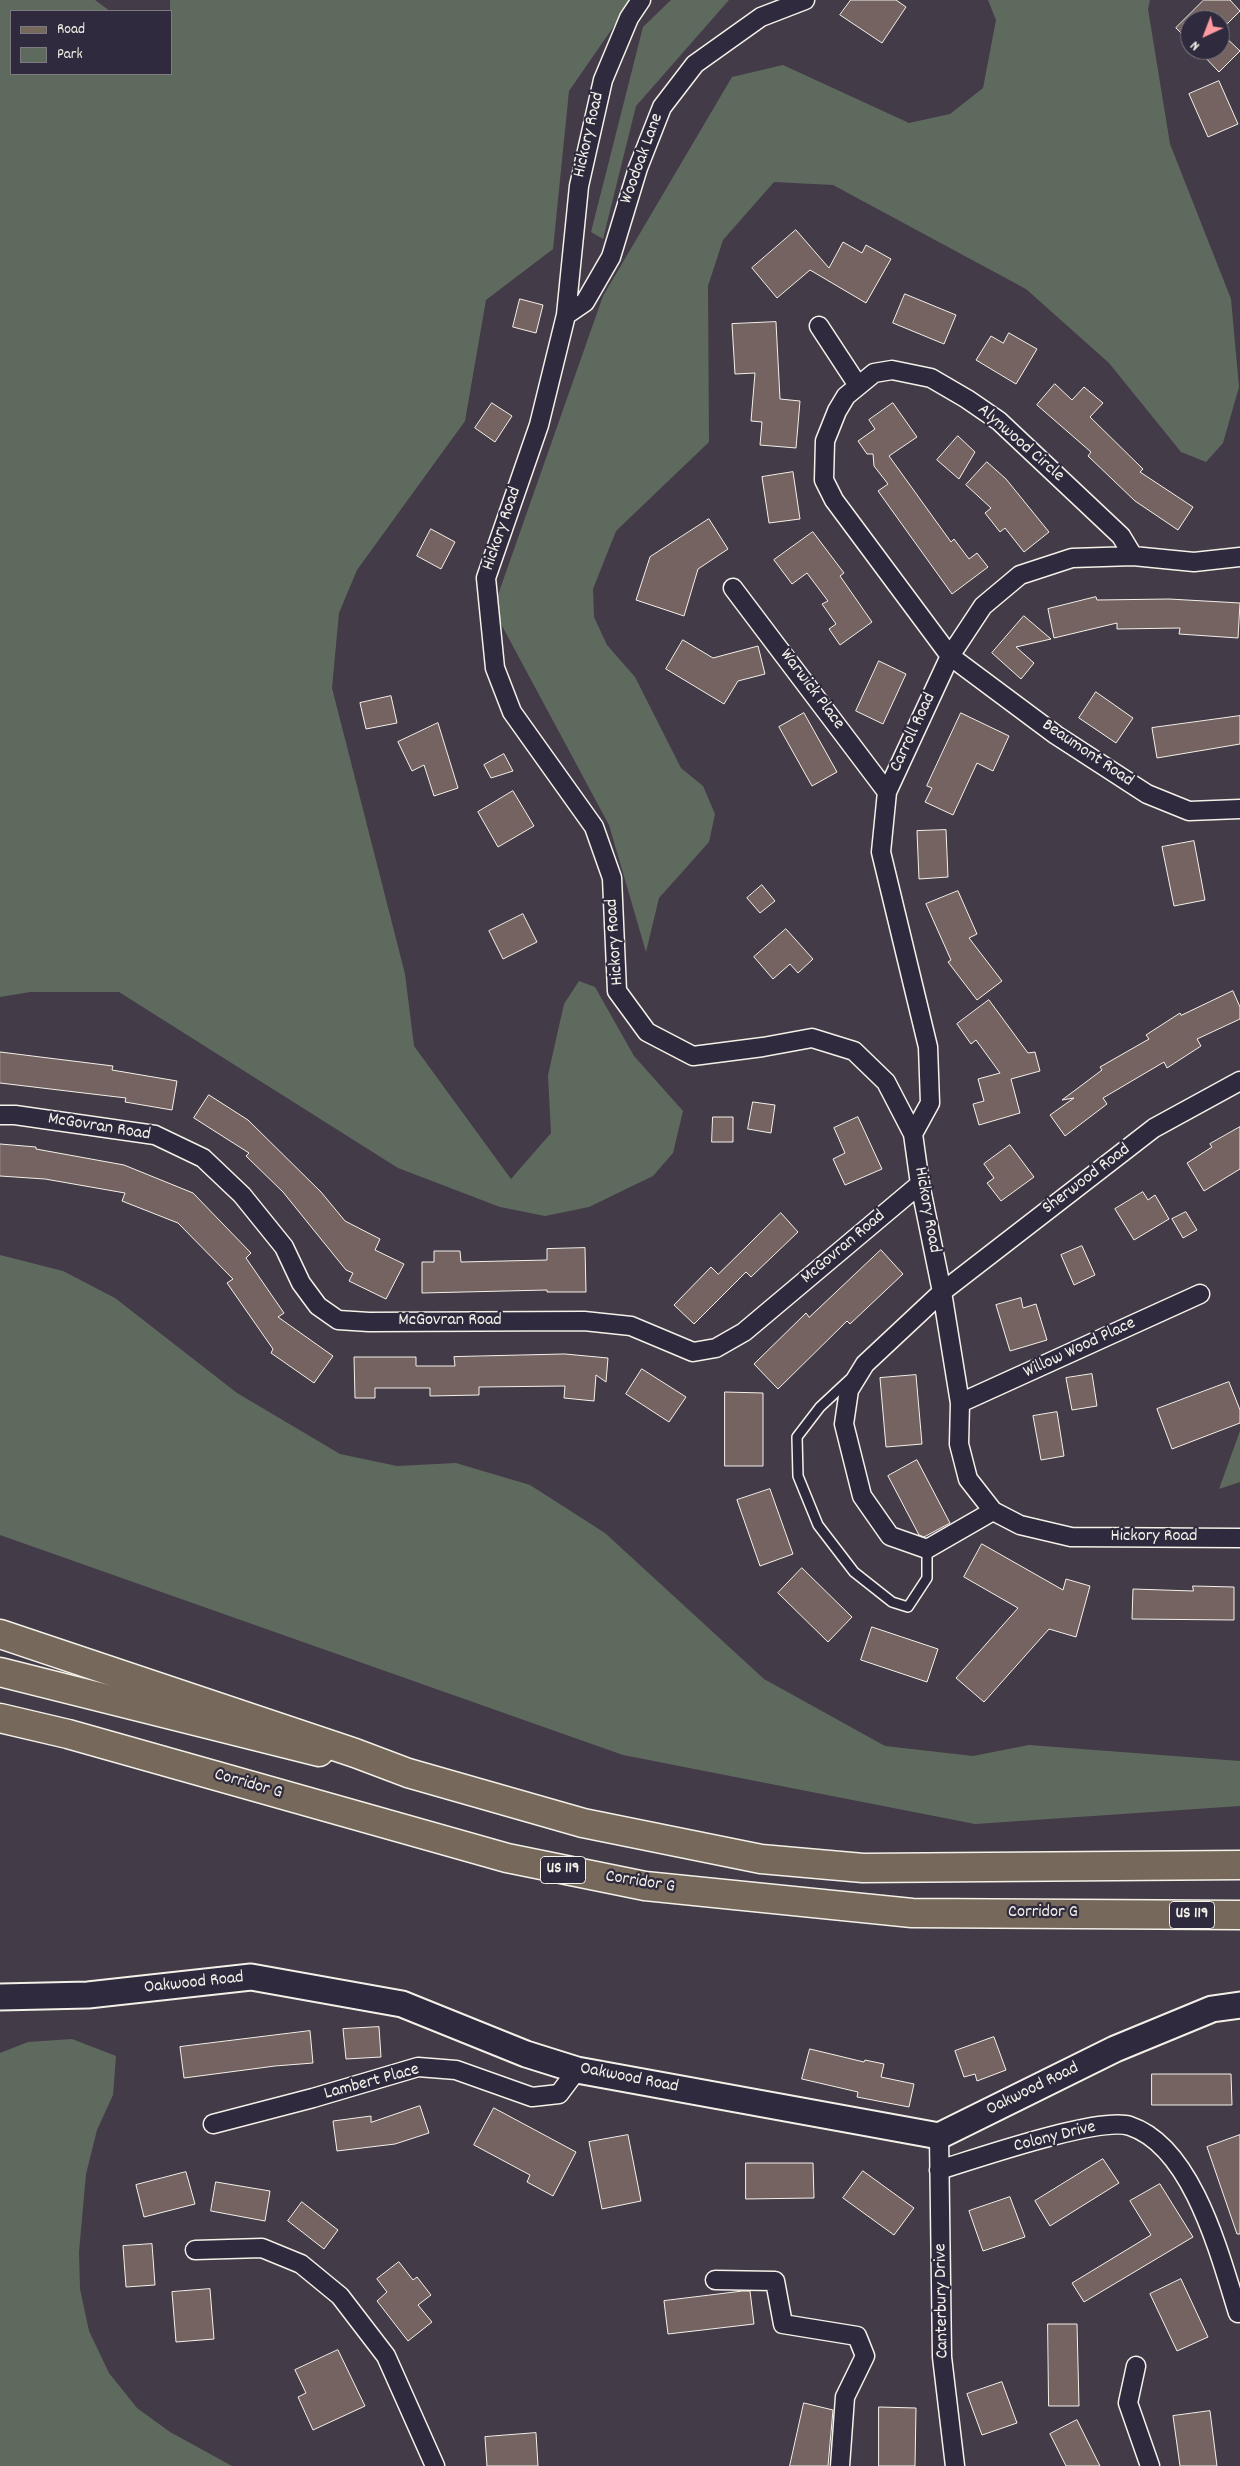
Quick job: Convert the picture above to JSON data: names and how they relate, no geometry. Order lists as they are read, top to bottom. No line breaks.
{"streets":{"main road":["Corridor G","US 119"],"street":["Hickory Road","Woodoak Lane","Alynwood Circle","Warwick Place","Carroll Road","Beaumont Road","McGovran Road","Sherwood Road","Willow Wood Place","Oakwood Road","Lambert Place","Colony Drive","Canterbury Drive"]},"crossings":[["Hickory Road","Woodoak Lane"],["Hickory Road","Carroll Road"],["Hickory Road","McGovran Road"],["Hickory Road","Sherwood Road"],["Hickory Road","Willow Wood Place"],["Alynwood Circle","Carroll Road"],["Alynwood Circle","Beaumont Road"],["Warwick Place","Carroll Road"],["Carroll Road","Beaumont Road"],["Oakwood Road","Lambert Place"],["Oakwood Road","Canterbury Drive"],["Colony Drive","Canterbury Drive"]],"legend":["Road","Park"],"north":"bottom left"}
